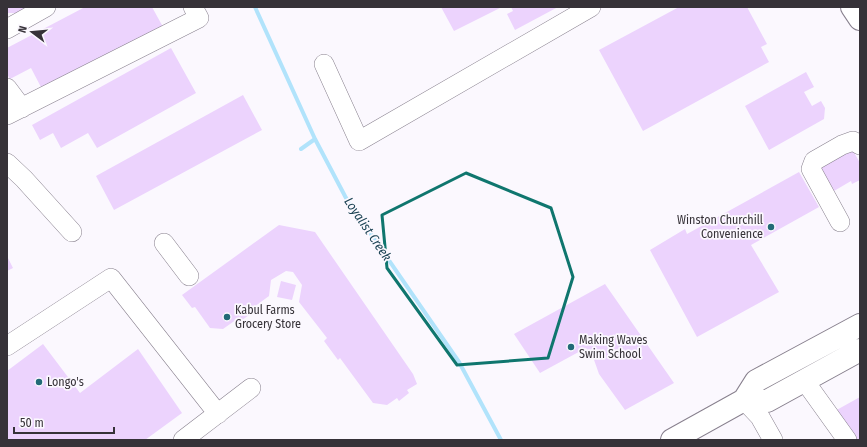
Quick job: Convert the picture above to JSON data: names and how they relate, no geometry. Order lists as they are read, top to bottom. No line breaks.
{"water":["Loyalist Creek"],"places":["Winston Churchill Convenience","Kabul Farms Grocery Store","Making Waves Swim School","Longo's"],"scale_bar":"50 m","north":"left"}
